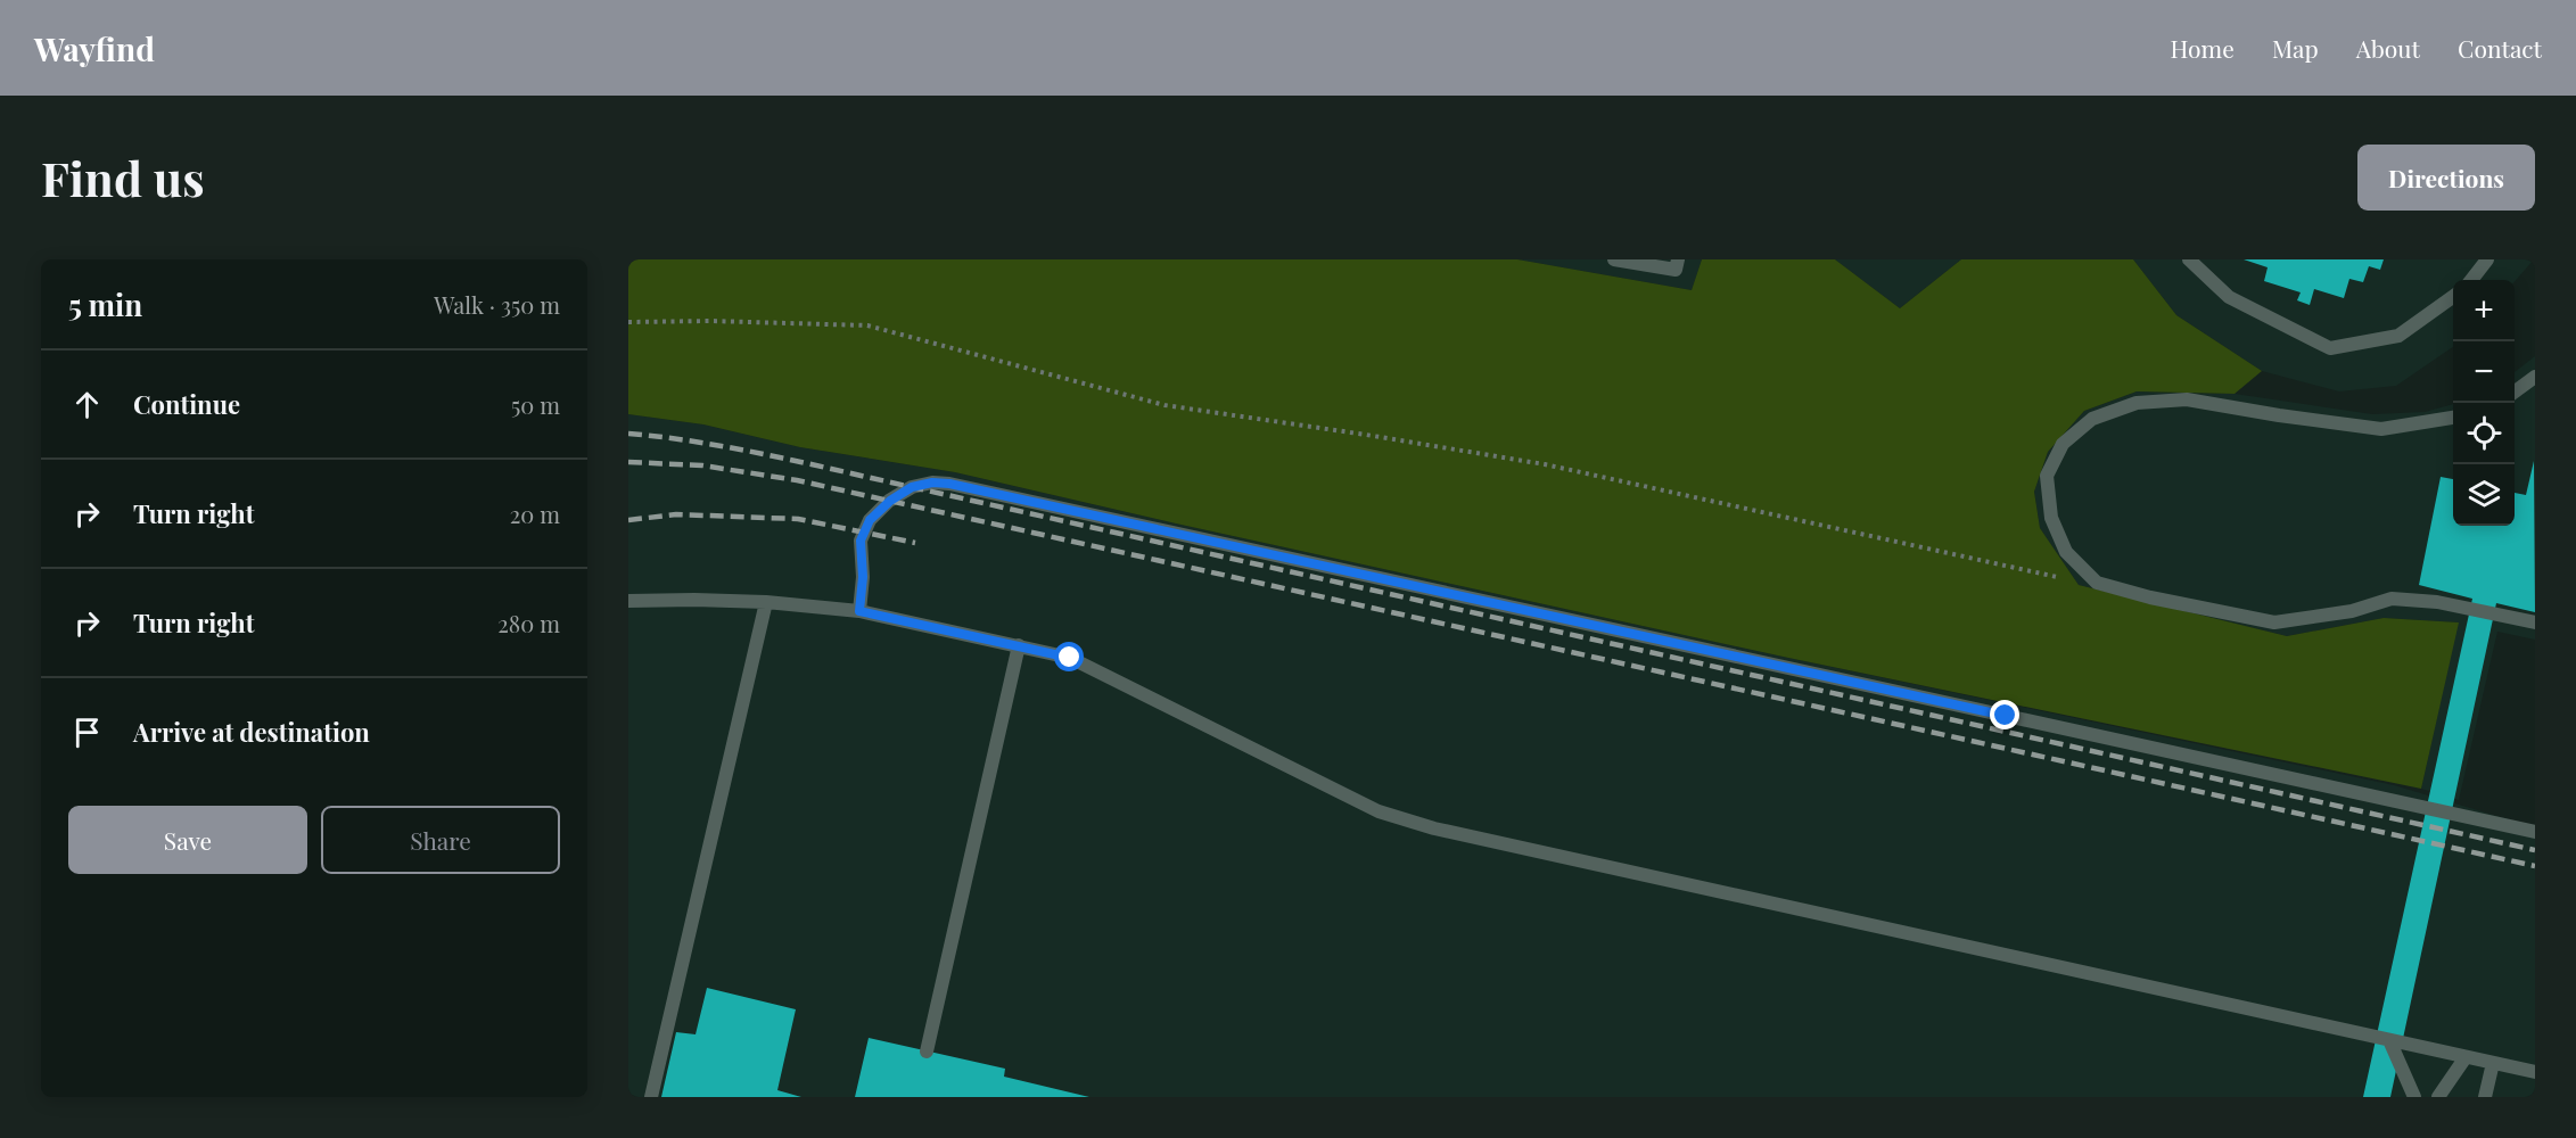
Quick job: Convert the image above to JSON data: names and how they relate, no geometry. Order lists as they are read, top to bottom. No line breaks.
{"page":{"header":"Wayfind","nav":["Home","Map","About","Contact"],"buttons":["Directions",["Save","Share"]],"title":"Find us","heading":["5 min","Walk · 350 m"],"map_buttons":["+","−"],"list":[["Continue","50 m"],["Turn right","20 m"],["Turn right","280 m"],"Arrive at destination"]}}
